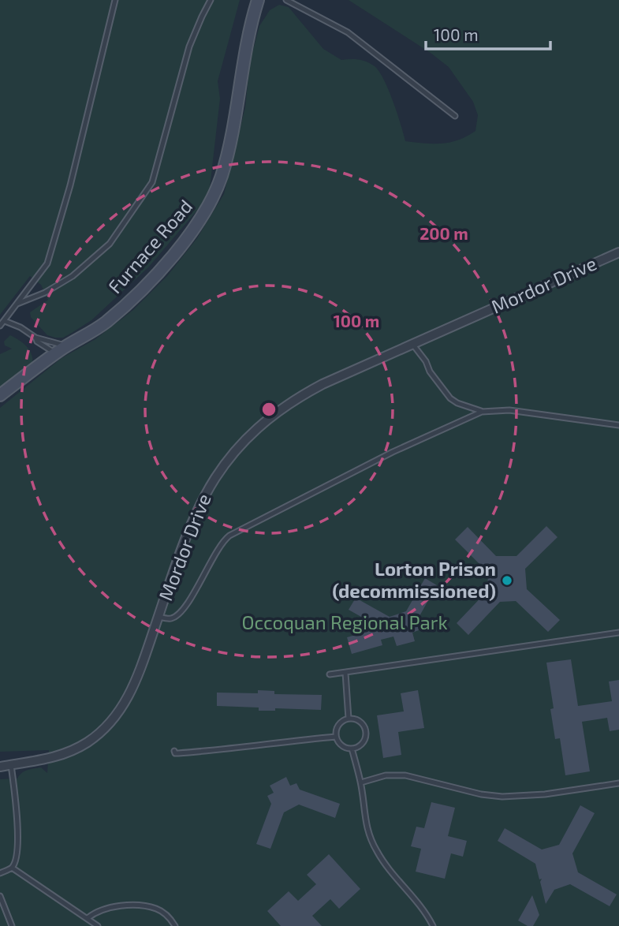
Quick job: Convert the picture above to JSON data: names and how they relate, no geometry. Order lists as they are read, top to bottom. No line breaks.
{"streets":{"main road":["Furnace Road"],"street":["Mordor Drive"]},"parks":["Occoquan Regional Park"],"places":["Lorton Prison (decommissioned)"],"scale_bar":"100 m","rings":["200 m","100 m"]}
